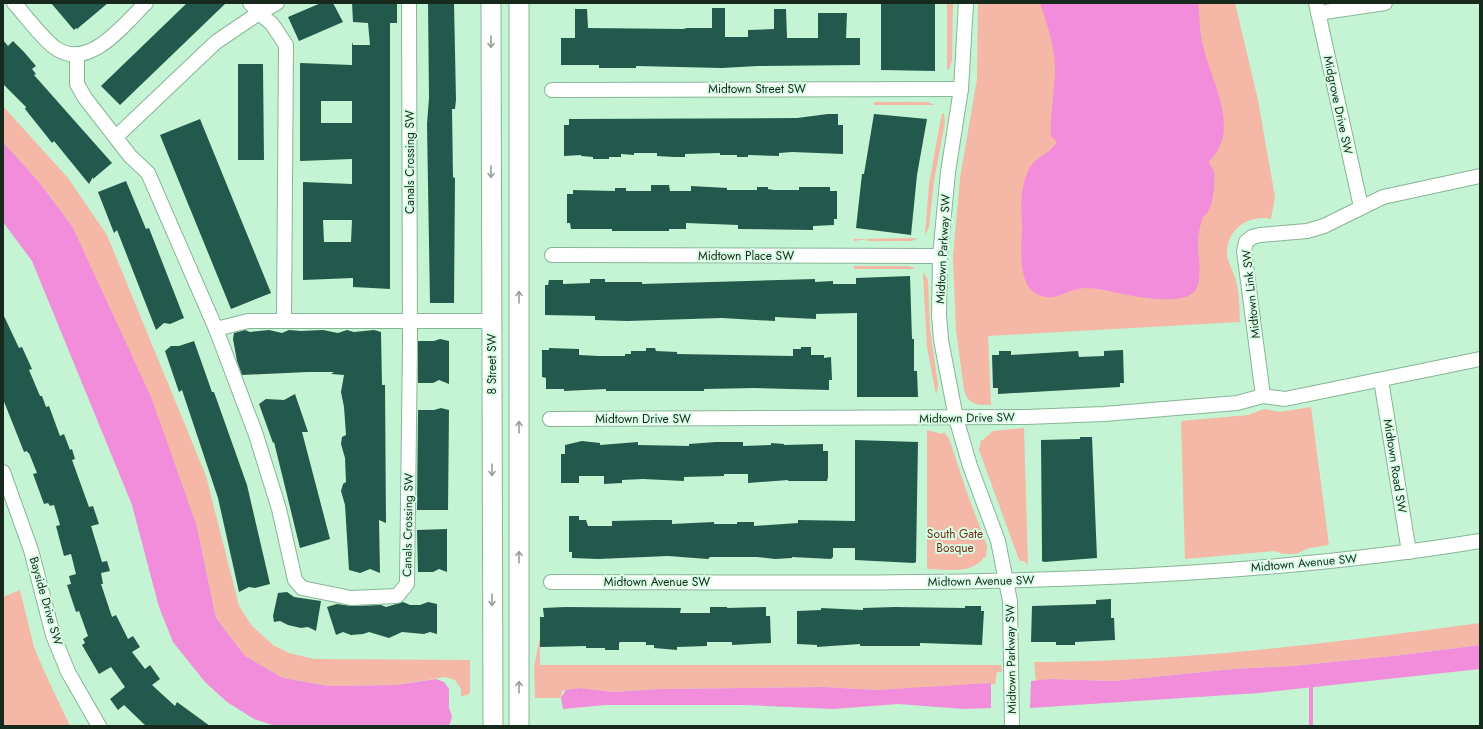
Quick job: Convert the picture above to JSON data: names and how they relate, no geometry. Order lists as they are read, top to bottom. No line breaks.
{"streets":{"main road":["8 Street SW"],"street":["Midtown Street SW","Midgrove Drive SW","Canals Crossing SW","Midtown Parkway SW","Midtown Place SW","Midtown Link SW","Midtown Drive SW","Midtown Road SW","Midtown Avenue SW","Bayside Drive SW"]},"crossings":[["Midtown Street SW","Midtown Parkway SW"],["Midgrove Drive SW","Midtown Link SW"],["Midtown Parkway SW","Midtown Place SW"],["Midtown Parkway SW","Midtown Drive SW"],["Midtown Parkway SW","Midtown Avenue SW"],["Midtown Link SW","Midtown Drive SW"],["Midtown Drive SW","Midtown Road SW"],["Midtown Road SW","Midtown Avenue SW"]],"parks":["South Gate Bosque"]}
